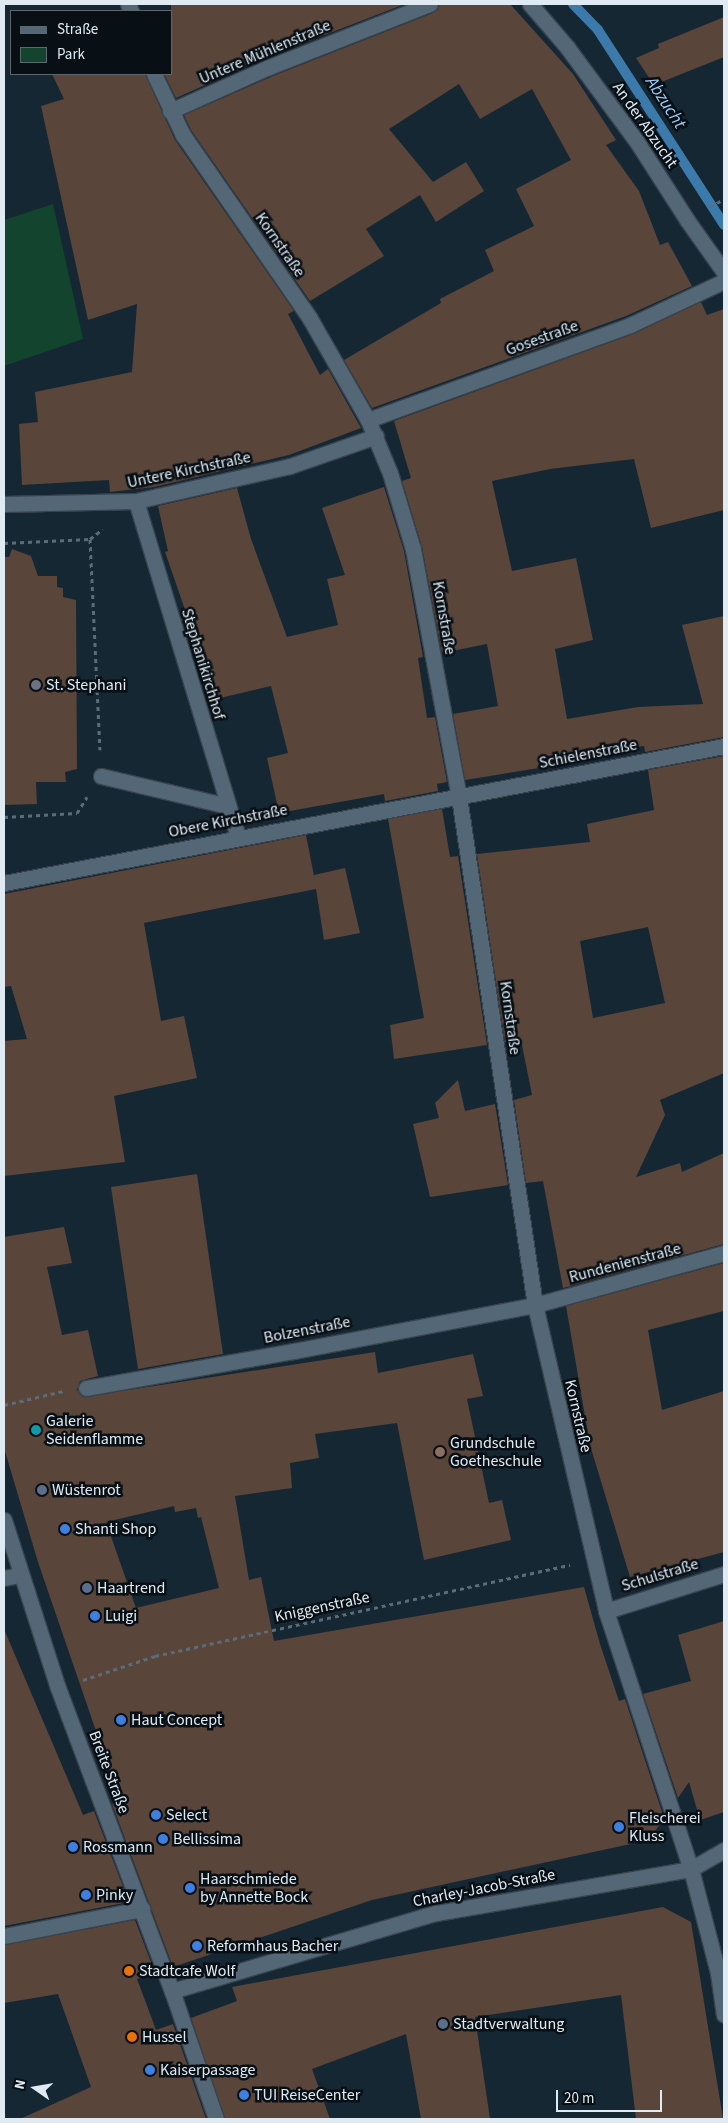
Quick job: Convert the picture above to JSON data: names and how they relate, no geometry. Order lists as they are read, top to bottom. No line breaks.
{"streets":{"street":["Untere Mühlenstraße","An der Abzucht","Kornstraße","Gosestraße","Untere Kirchstraße","Stephanikirchhof","Schielenstraße","Obere Kirchstraße","Rundenienstraße","Bolzenstraße","Schulstraße","Breite Straße","Charley-Jacob-Straße"],"path":["Kniggenstraße"]},"crossings":[["Untere Mühlenstraße","Kornstraße"],["Kornstraße","Gosestraße"],["Kornstraße","Untere Kirchstraße"],["Kornstraße","Schielenstraße"],["Kornstraße","Obere Kirchstraße"],["Kornstraße","Rundenienstraße"],["Kornstraße","Bolzenstraße"],["Kornstraße","Schulstraße"],["Kornstraße","Kniggenstraße"],["Kornstraße","Charley-Jacob-Straße"],["Untere Kirchstraße","Stephanikirchhof"],["Stephanikirchhof","Obere Kirchstraße"],["Schielenstraße","Obere Kirchstraße"],["Rundenienstraße","Bolzenstraße"],["Kniggenstraße","Breite Straße"],["Breite Straße","Charley-Jacob-Straße"]],"water":["Abzucht"],"places":["St. Stephani","Galerie Seidenflamme","Grundschule Goetheschule","Wüstenrot","Shanti Shop","Haartrend","Luigi","Haut Concept","Select","Fleischerei Kluss","Bellissima","Rossmann","Haarschmiede by Annette Bock","Pinky","Reformhaus Bacher","Stadtcafe Wolf","Stadtverwaltung","Hussel","Kaiserpassage","TUI ReiseCenter"],"legend":["Straße","Park"],"scale_bar":"20 m","north":"left"}
